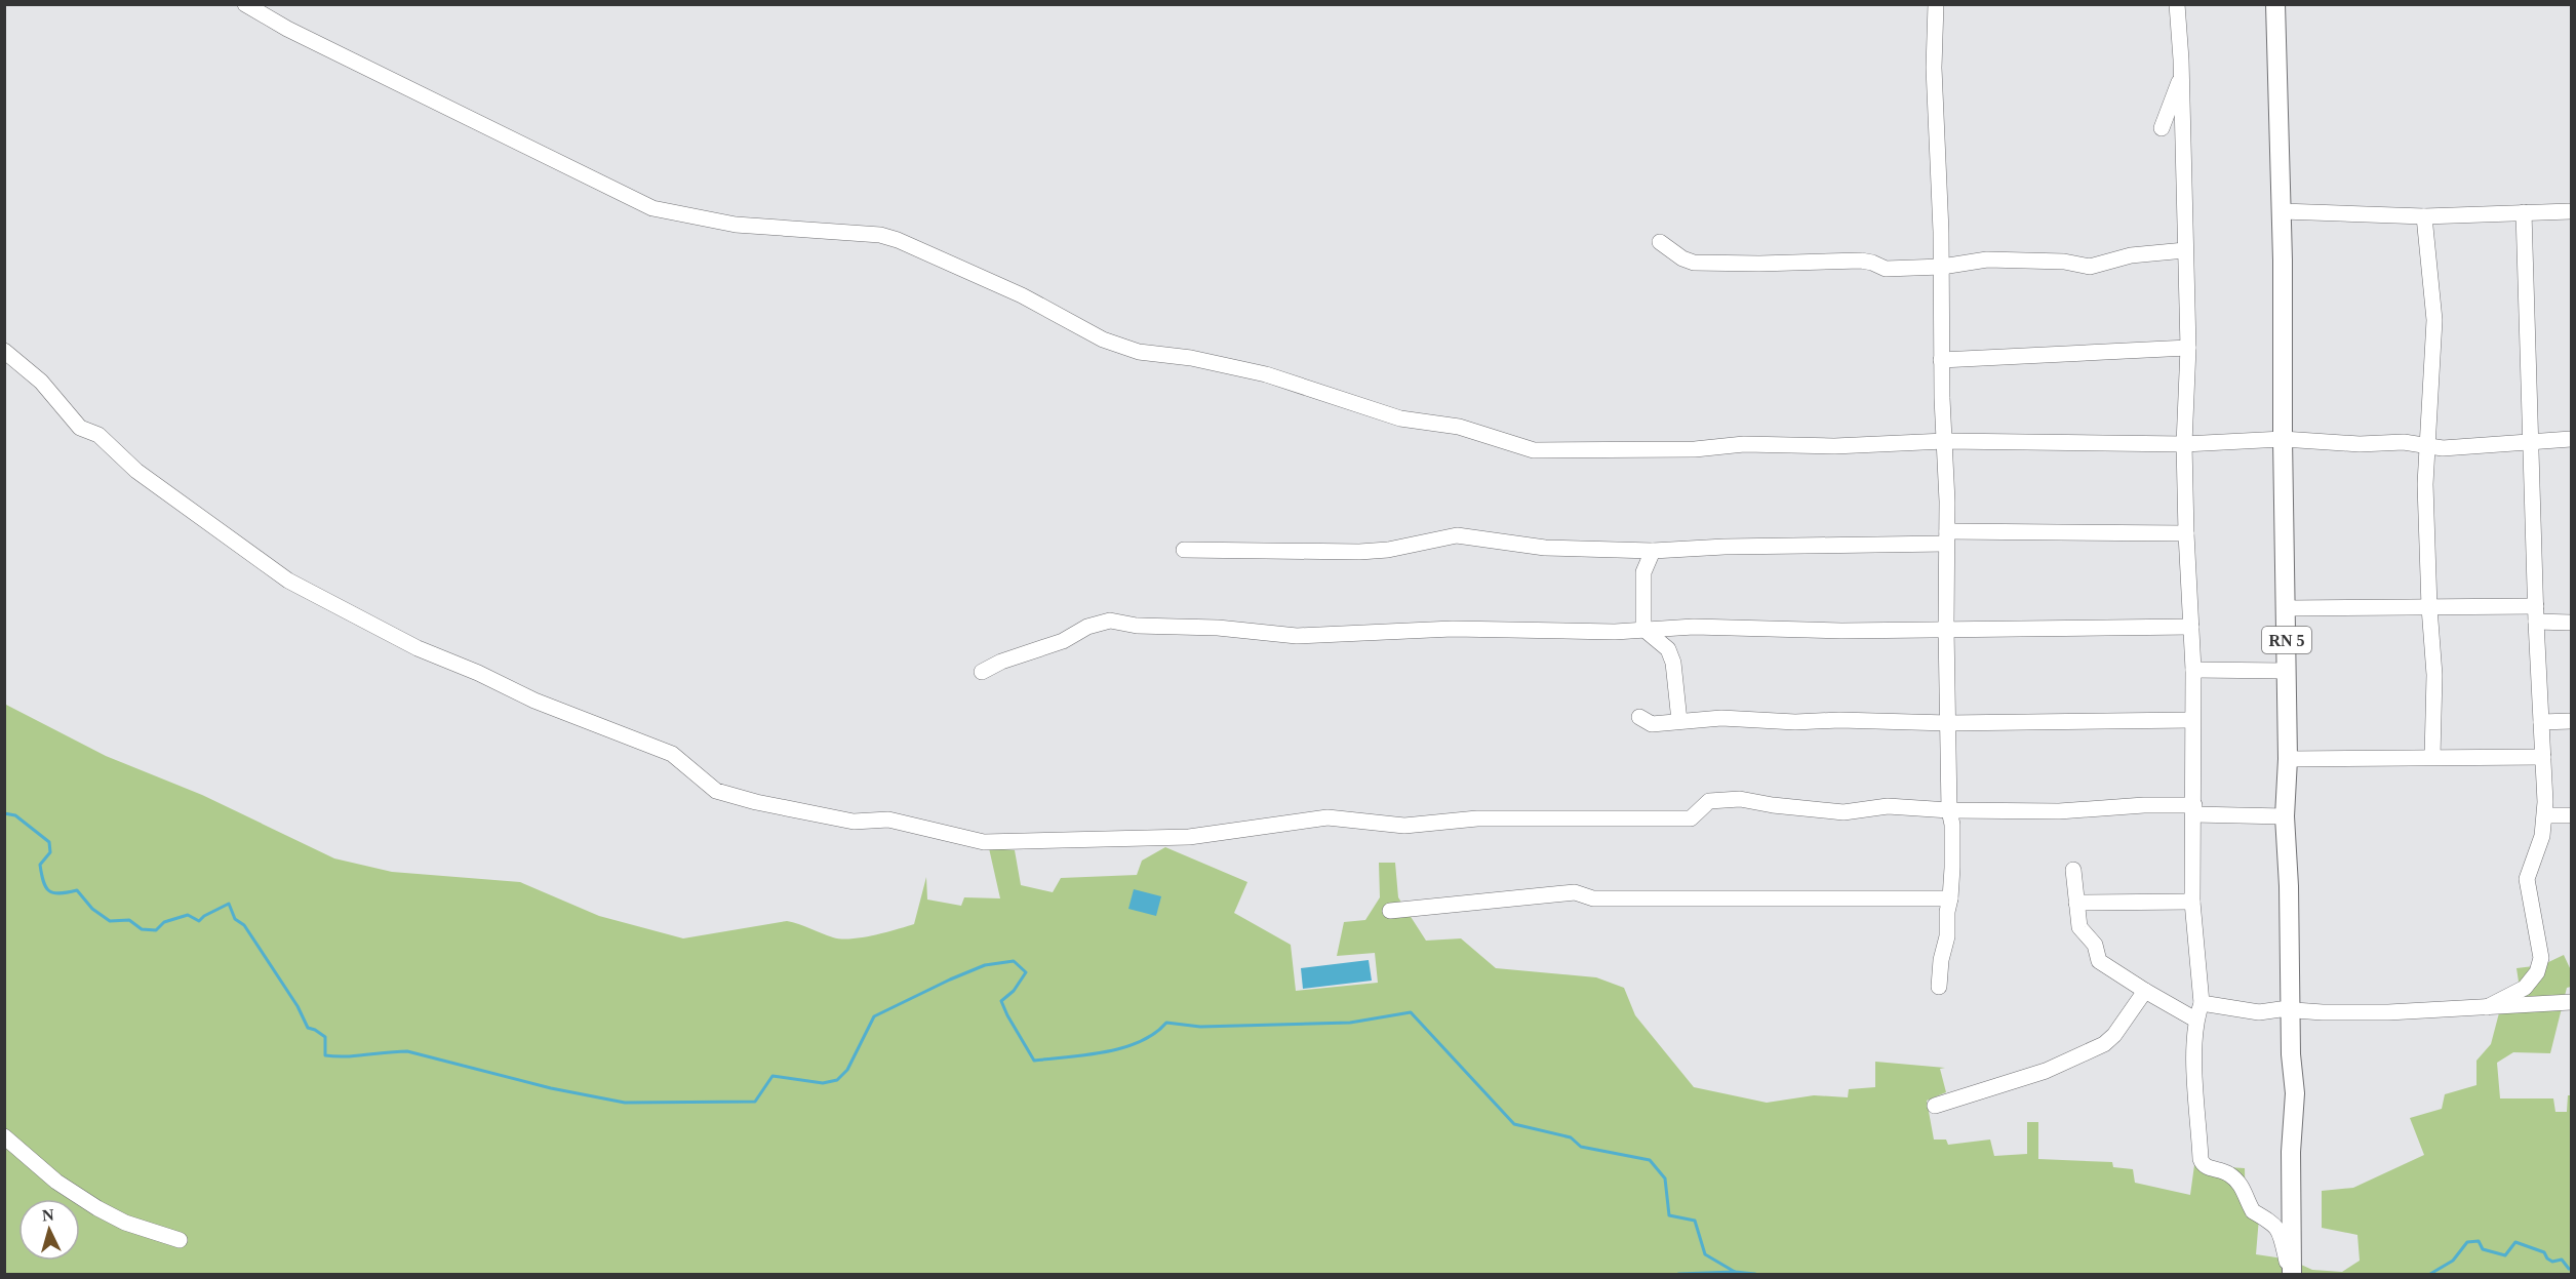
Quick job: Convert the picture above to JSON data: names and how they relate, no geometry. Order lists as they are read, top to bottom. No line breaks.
{"streets":{"main road":["RN 5"]},"north":"top"}
